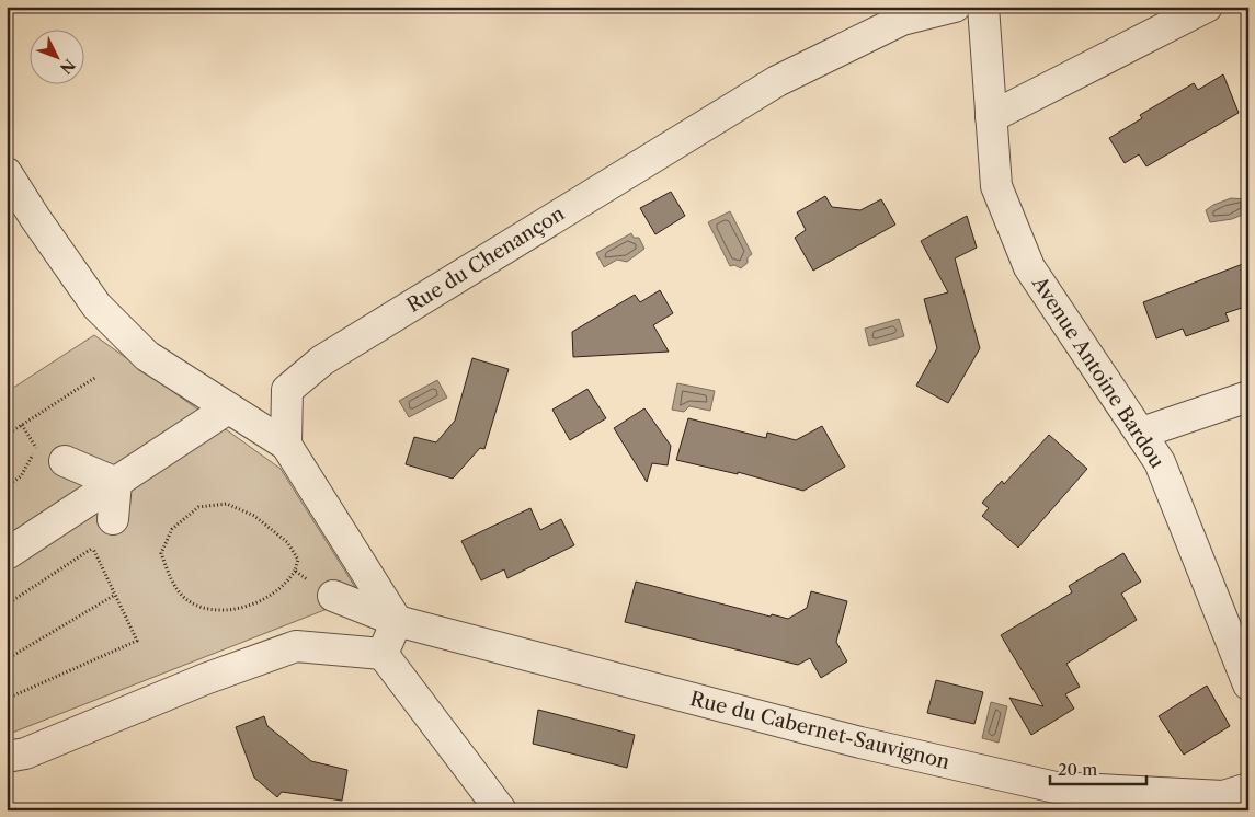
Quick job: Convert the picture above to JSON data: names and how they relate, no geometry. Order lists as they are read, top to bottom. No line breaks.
{"streets":{"street":["Rue du Chenançon","Avenue Antoine Bardou","Rue du Cabernet-Sauvignon"]},"scale_bar":"20 m","north":"bottom right"}
